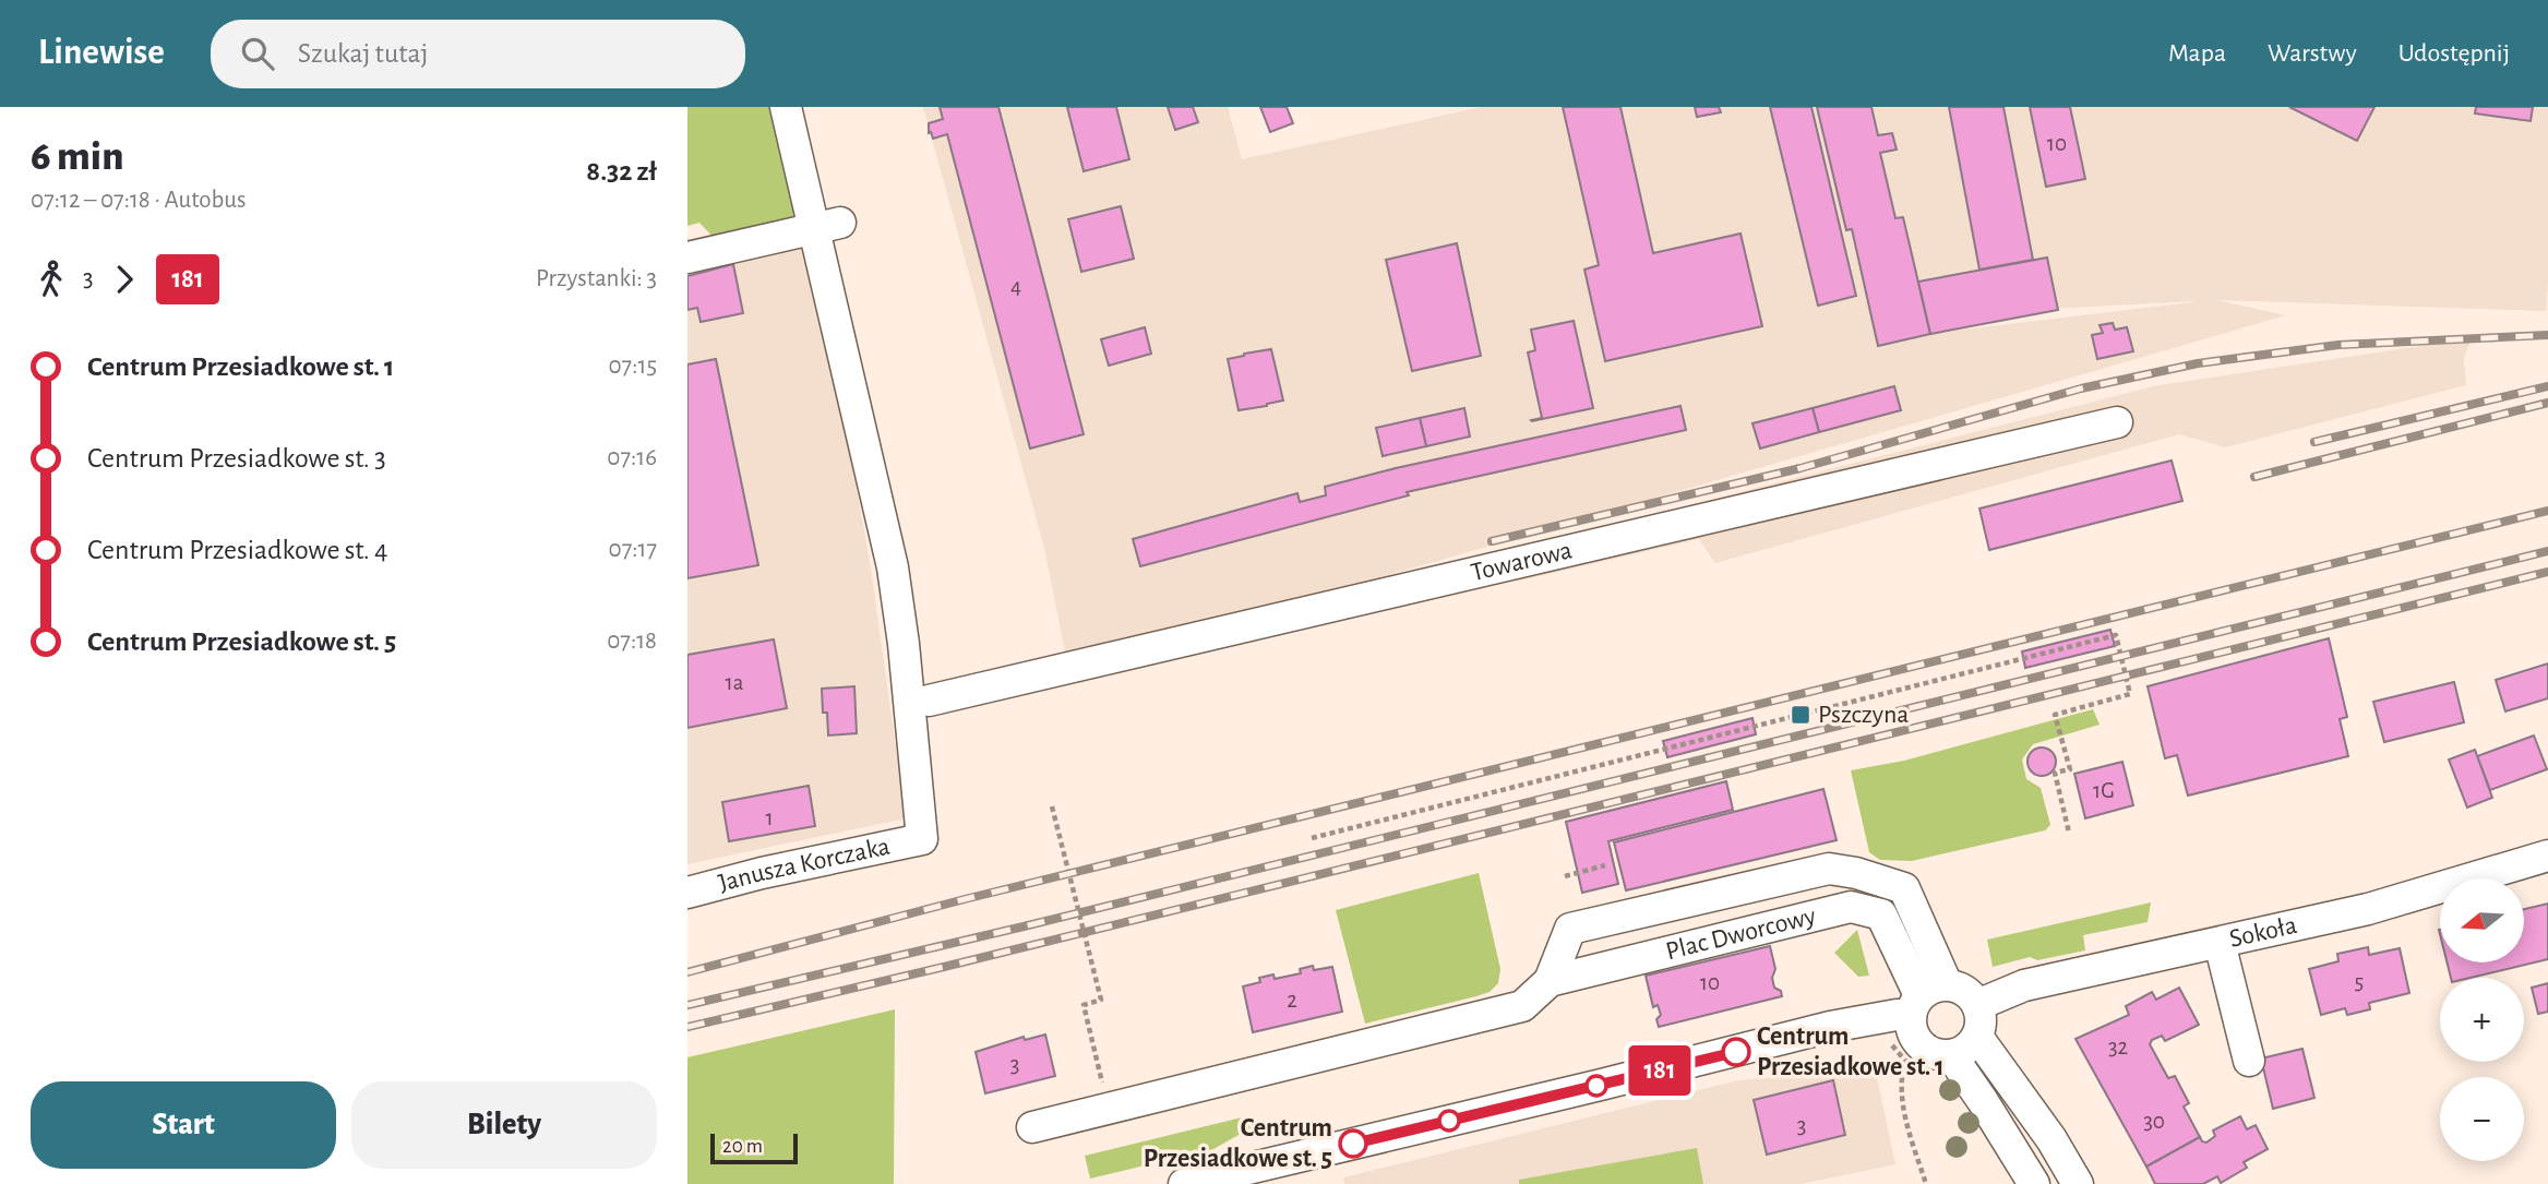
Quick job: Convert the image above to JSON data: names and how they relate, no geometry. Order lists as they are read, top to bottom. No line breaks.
{"streets":{"street":["Towarowa","Janusza Korczaka","Sokoła","Plac Dworcowy"]},"crossings":[["Sokoła","Plac Dworcowy"]],"places":{"transit":["Pszczyna"],"other":["Centrum Przesiadkowe st. 1","Centrum Przesiadkowe st. 5"]},"lines":["bus line 181"],"house_numbers":["10","4","1a","1G","1","5","10","2","32","3","30","3"],"scale_bar":"20 m","north":"left","page":{"header":"Linewise","search":"Szukaj tutaj","nav":["Mapa","Warstwy","Udostępnij"],"heading":["6 min","07:12 – 07:18 · Autobus","8.32 zł"],"on_map":"181","legs":["3","181","Przystanki: 3"],"list":[{"name":"Centrum Przesiadkowe st. 1","value":"07:15"},{"name":"Centrum Przesiadkowe st. 3","value":"07:16"},{"name":"Centrum Przesiadkowe st. 4","value":"07:17"},{"name":"Centrum Przesiadkowe st. 5","value":"07:18"}],"map_buttons":["+","−"],"buttons":["Start","Bilety"],"scale":"20 m"}}
